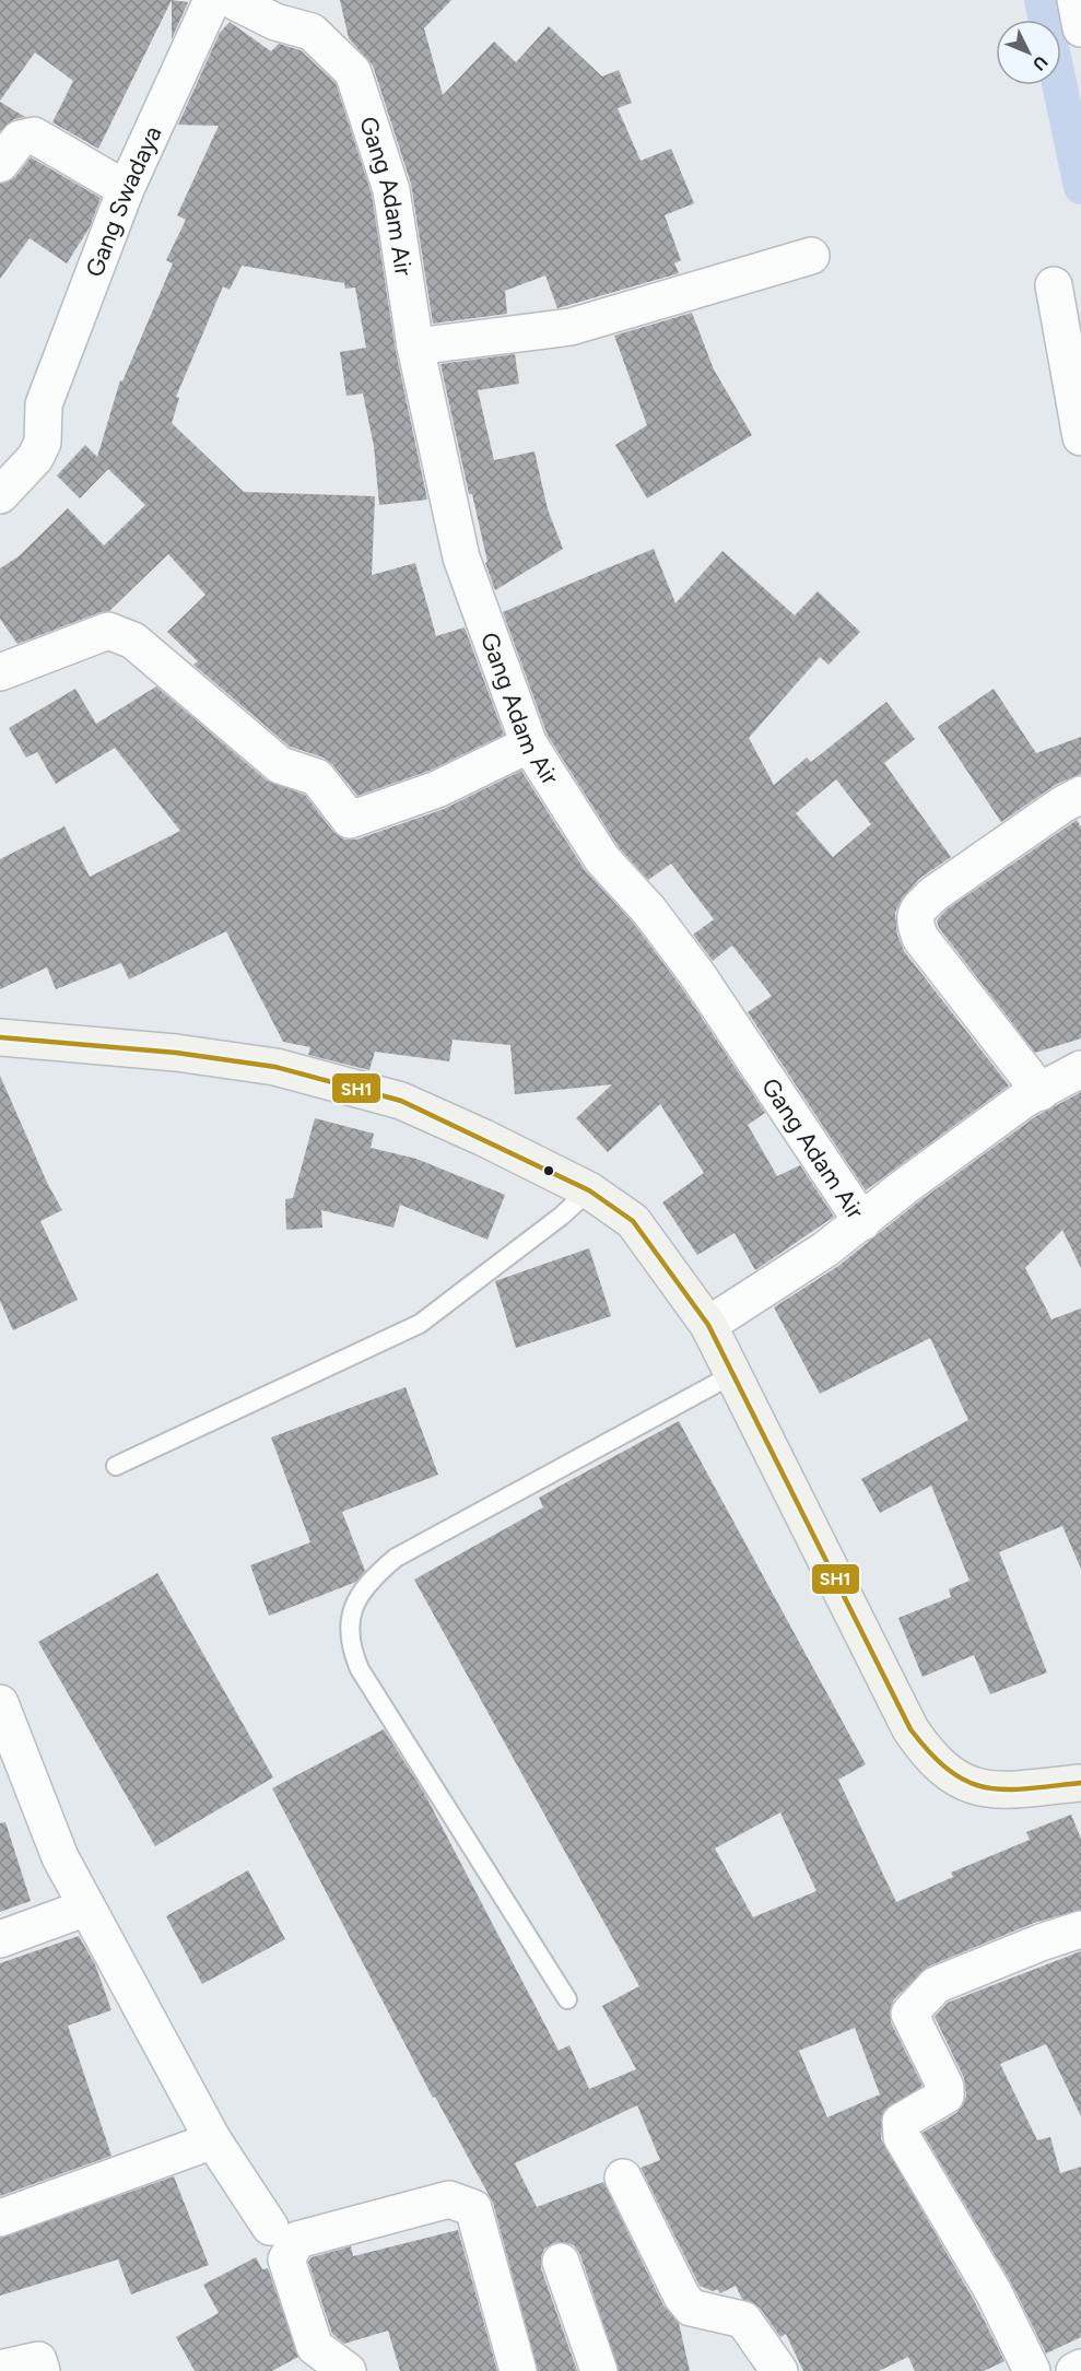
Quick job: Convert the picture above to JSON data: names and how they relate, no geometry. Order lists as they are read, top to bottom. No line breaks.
{"streets":{"street":["Gang Adam Air","Gang Swadaya"]},"lines":["transit line SH1"],"north":"bottom right"}
